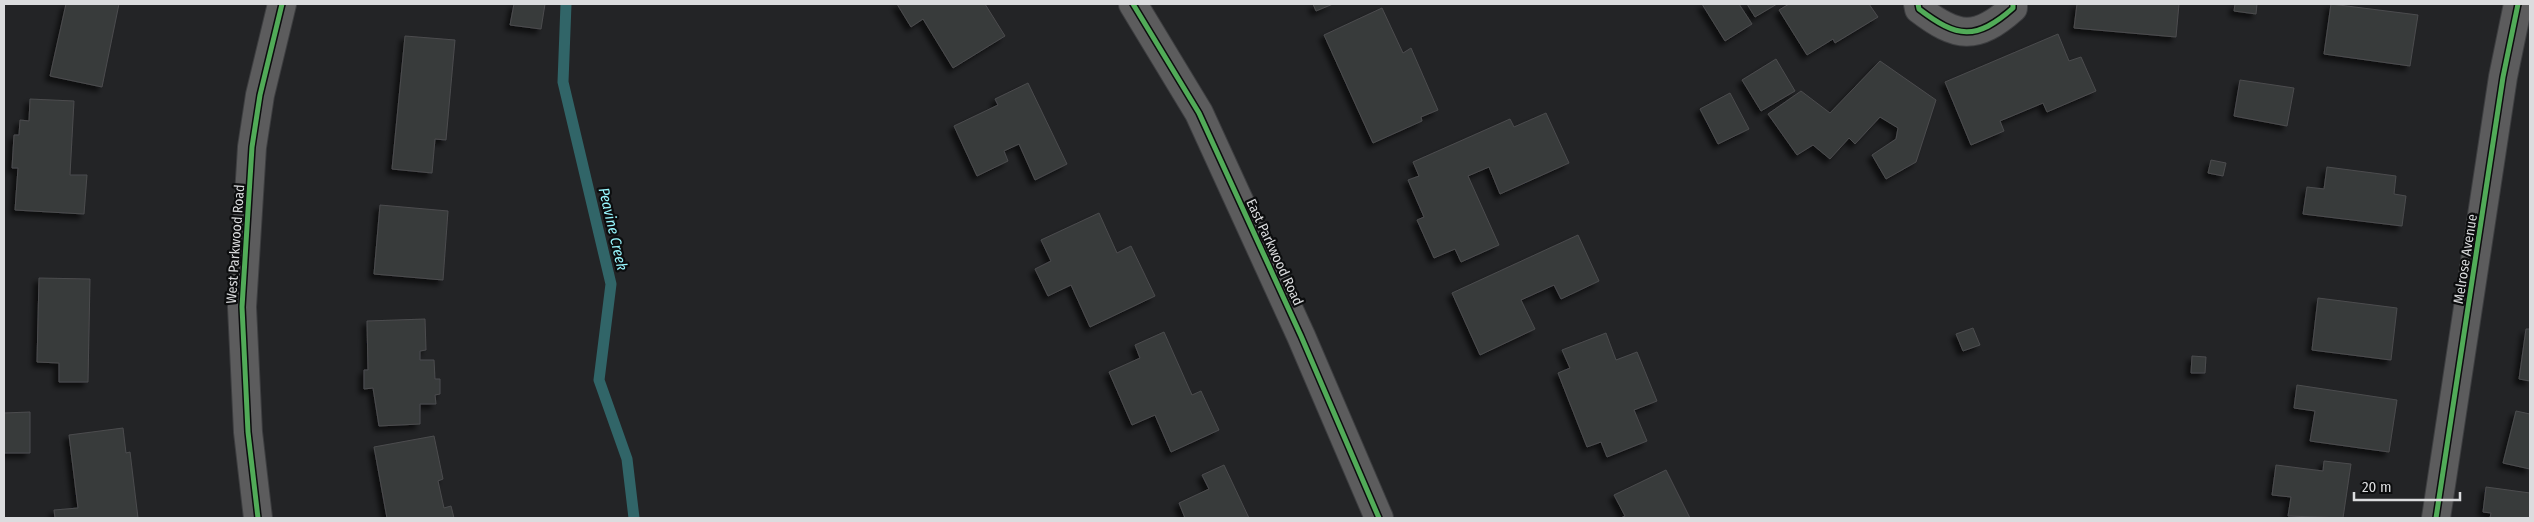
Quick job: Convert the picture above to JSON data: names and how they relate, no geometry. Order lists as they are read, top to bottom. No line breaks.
{"streets":{"street":["West Parkwood Road","East Parkwood Road","Melrose Avenue"]},"water":["Peavine Creek"],"scale_bar":"20 m"}
